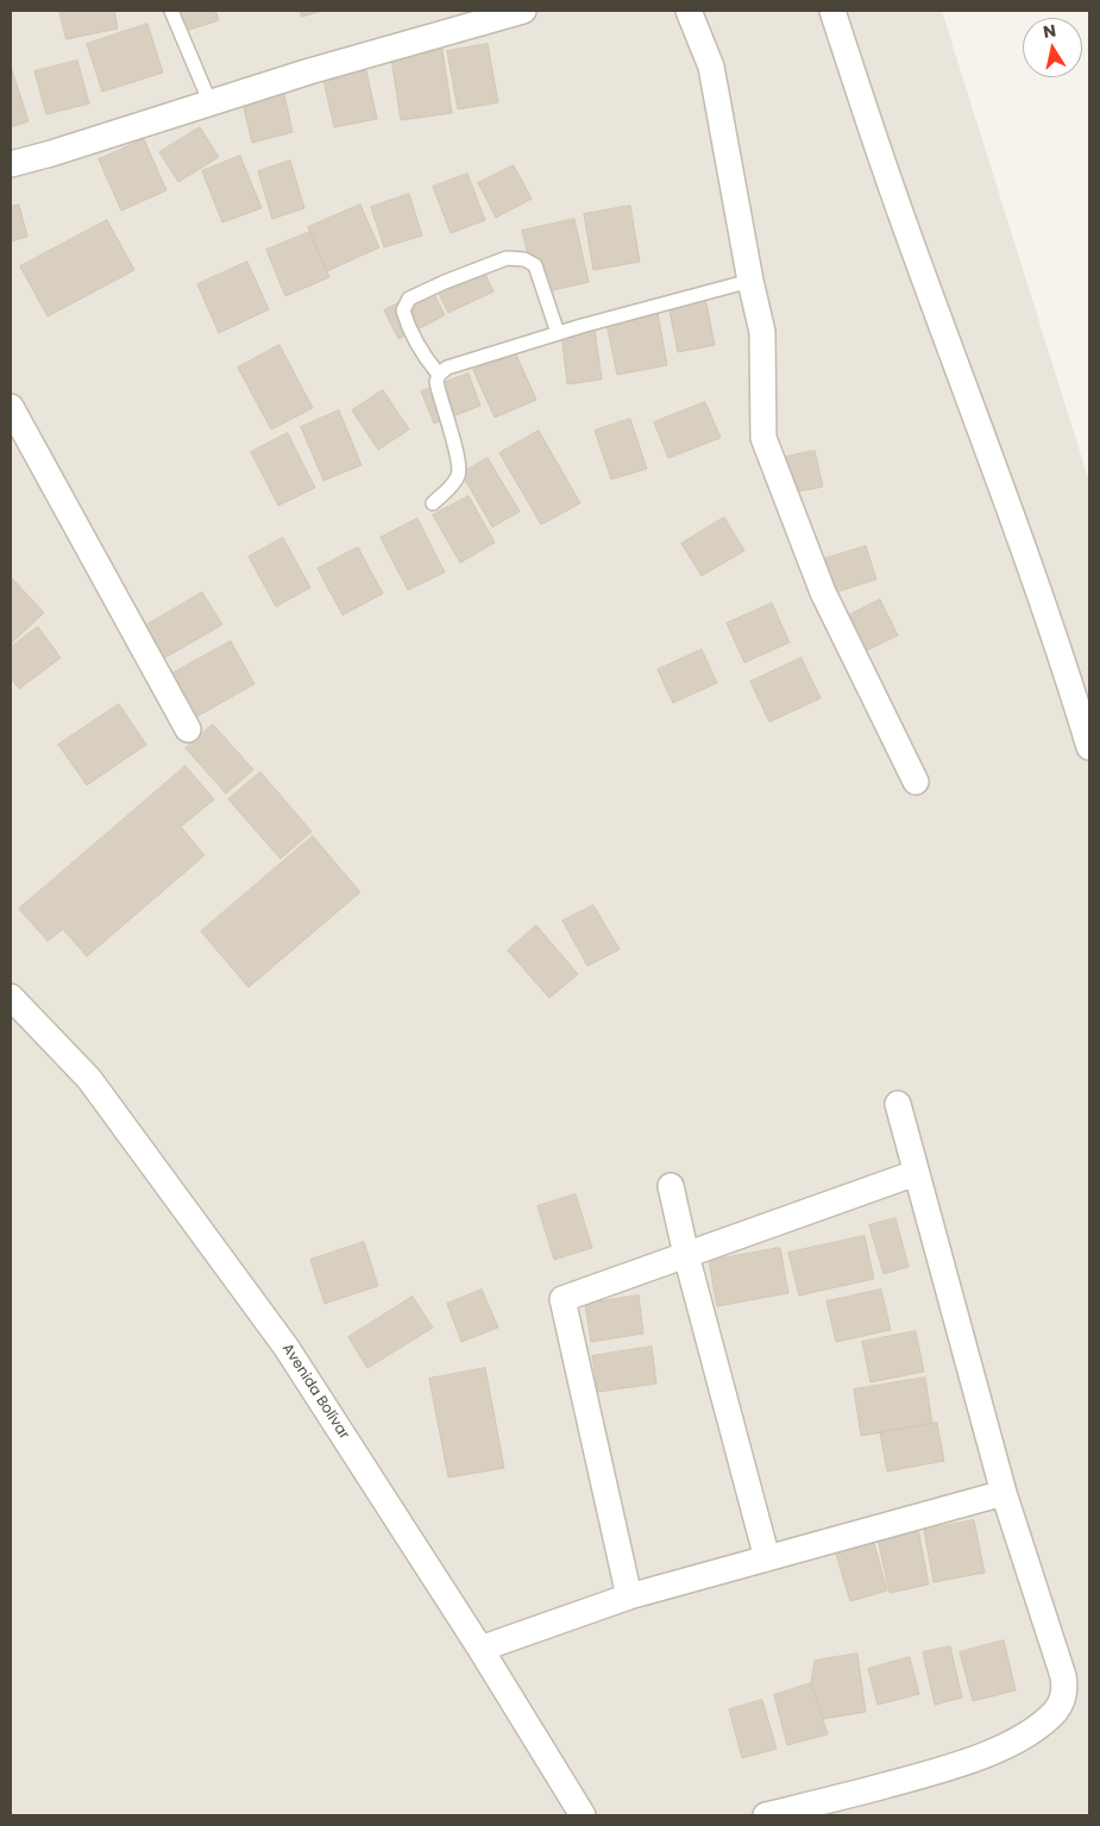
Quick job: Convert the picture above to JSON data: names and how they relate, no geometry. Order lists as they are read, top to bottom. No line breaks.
{"streets":{"street":["Avenida Bolívar"]},"north":"top"}
